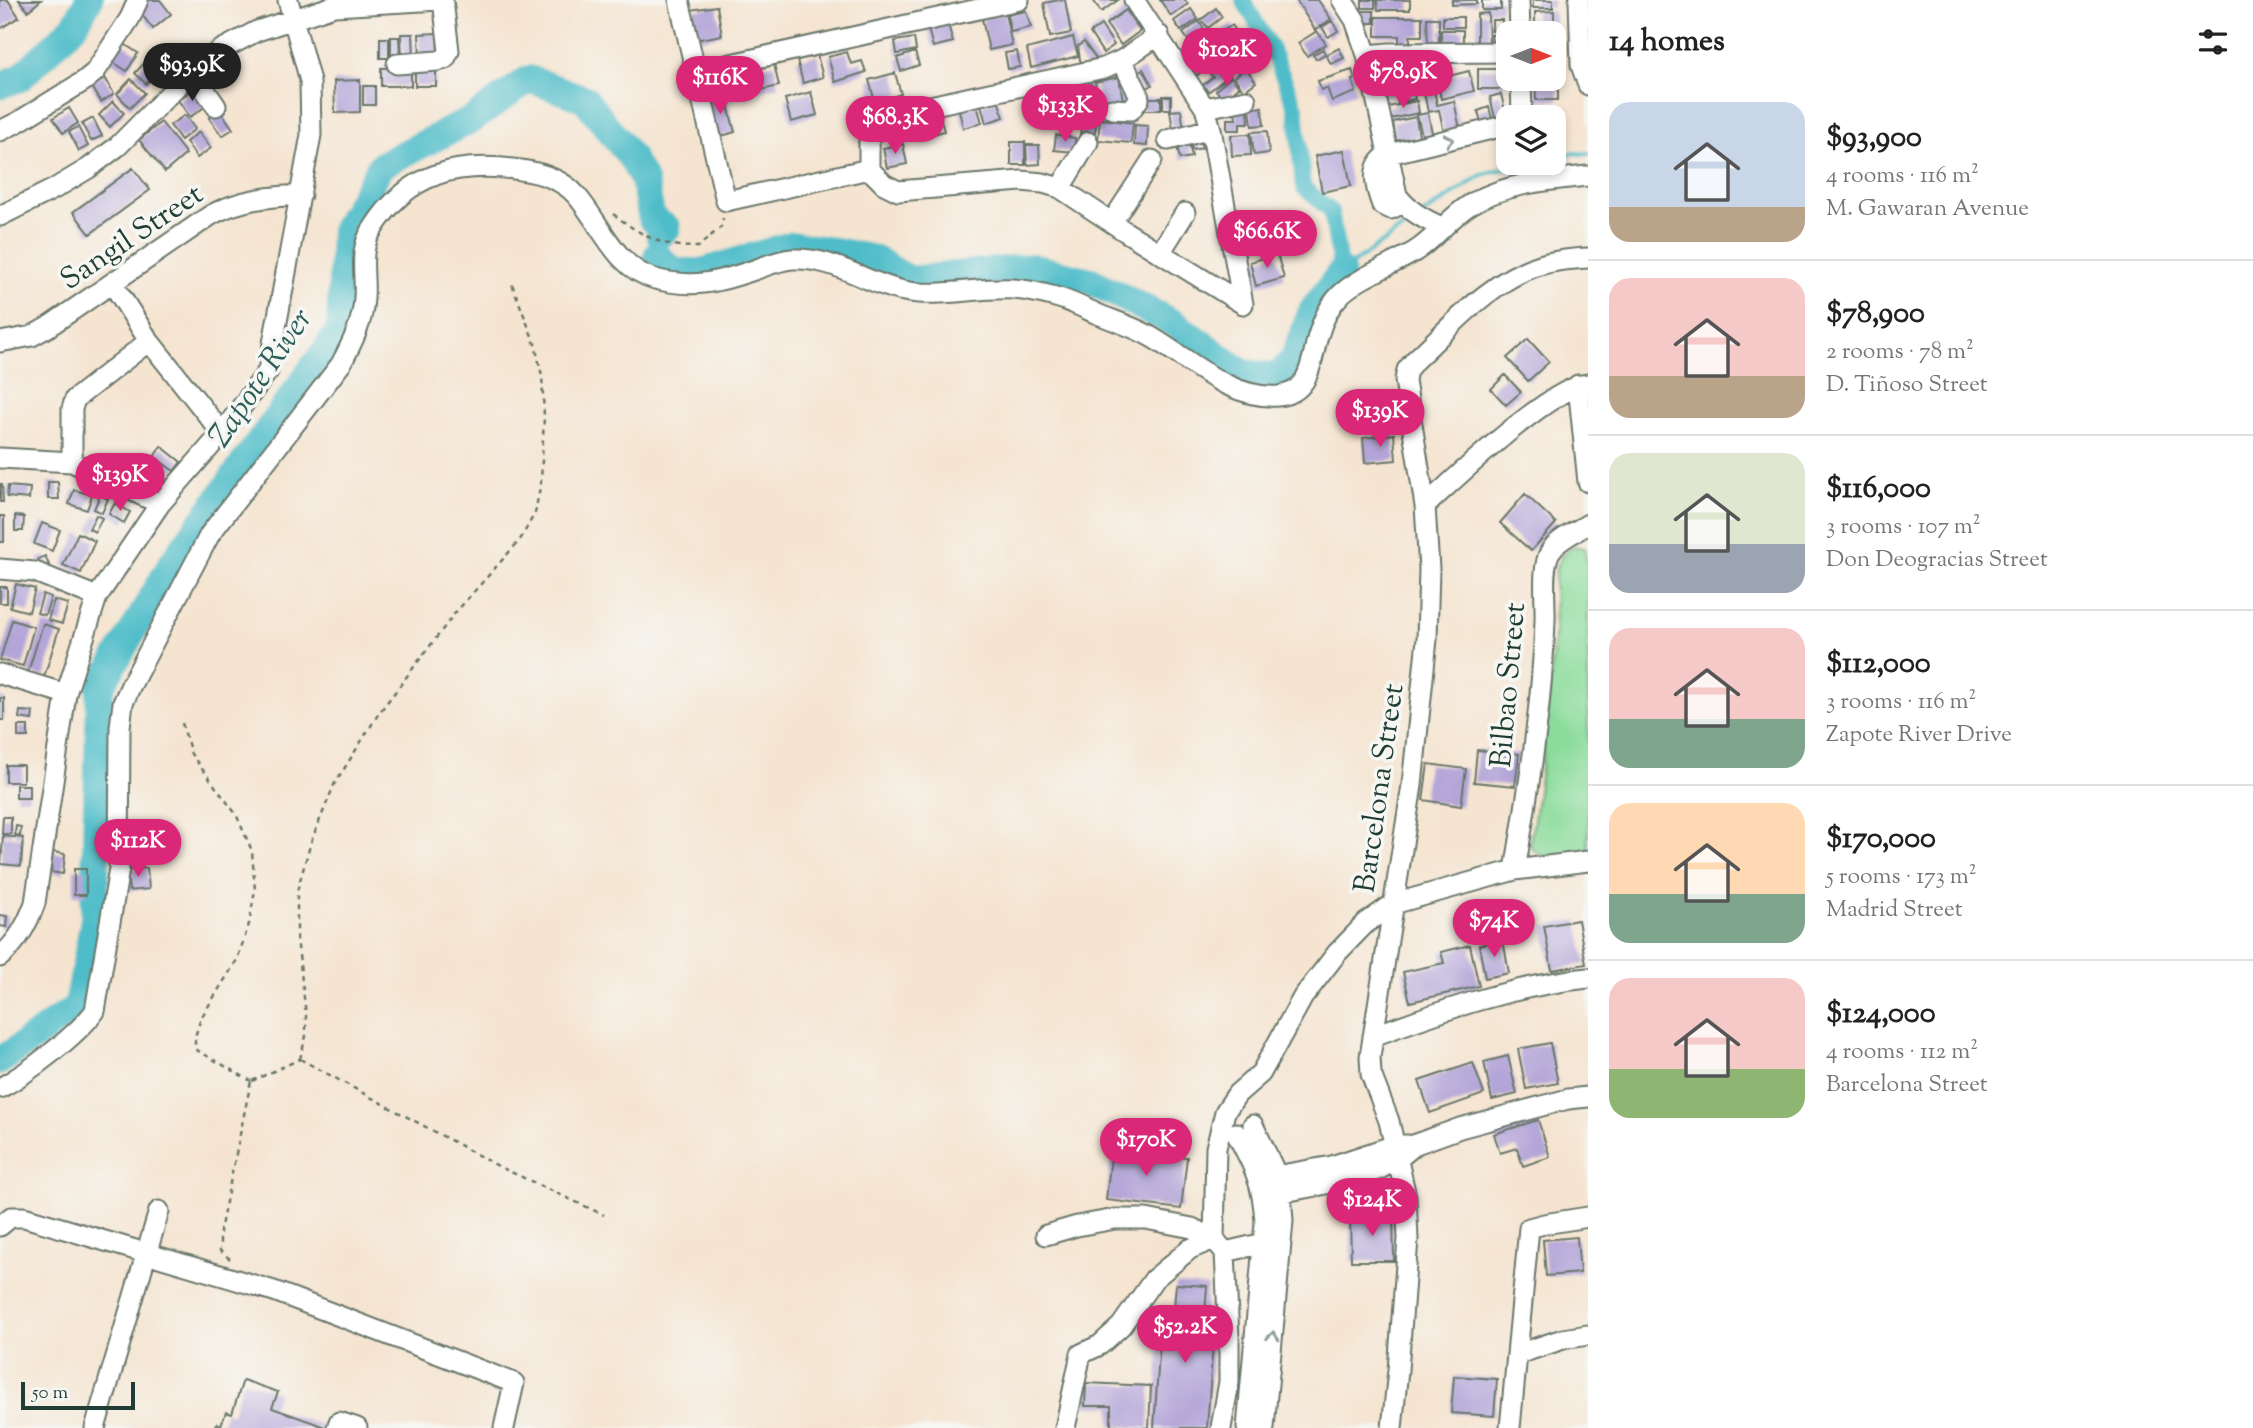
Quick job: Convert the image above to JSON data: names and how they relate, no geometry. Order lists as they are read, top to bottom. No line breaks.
{"streets":{"street":["Sangil Street","Bilbao Street","Barcelona Street"]},"water":["Zapote River"],"scale_bar":"50 m","north":"right","page":{"heading":"14 homes","price":["$102K","$93.9K","$78.9K","$116K","$133K","$68.3K","$66.6K","$139K","$139K","$112K","$74K","$170K","$124K","$52.2K"],"list":[{"name":"$93,900","note":"4 rooms · 116 m² · M. Gawaran Avenue"},{"name":"$78,900","note":"2 rooms · 78 m² · D. Tiñoso Street"},{"name":"$116,000","note":"3 rooms · 107 m² · Don Deogracias Street"},{"name":"$112,000","note":"3 rooms · 116 m² · Zapote River Drive"},{"name":"$170,000","note":"5 rooms · 173 m² · Madrid Street"},{"name":"$124,000","note":"4 rooms · 112 m² · Barcelona Street"}],"scale":"50 m"}}
